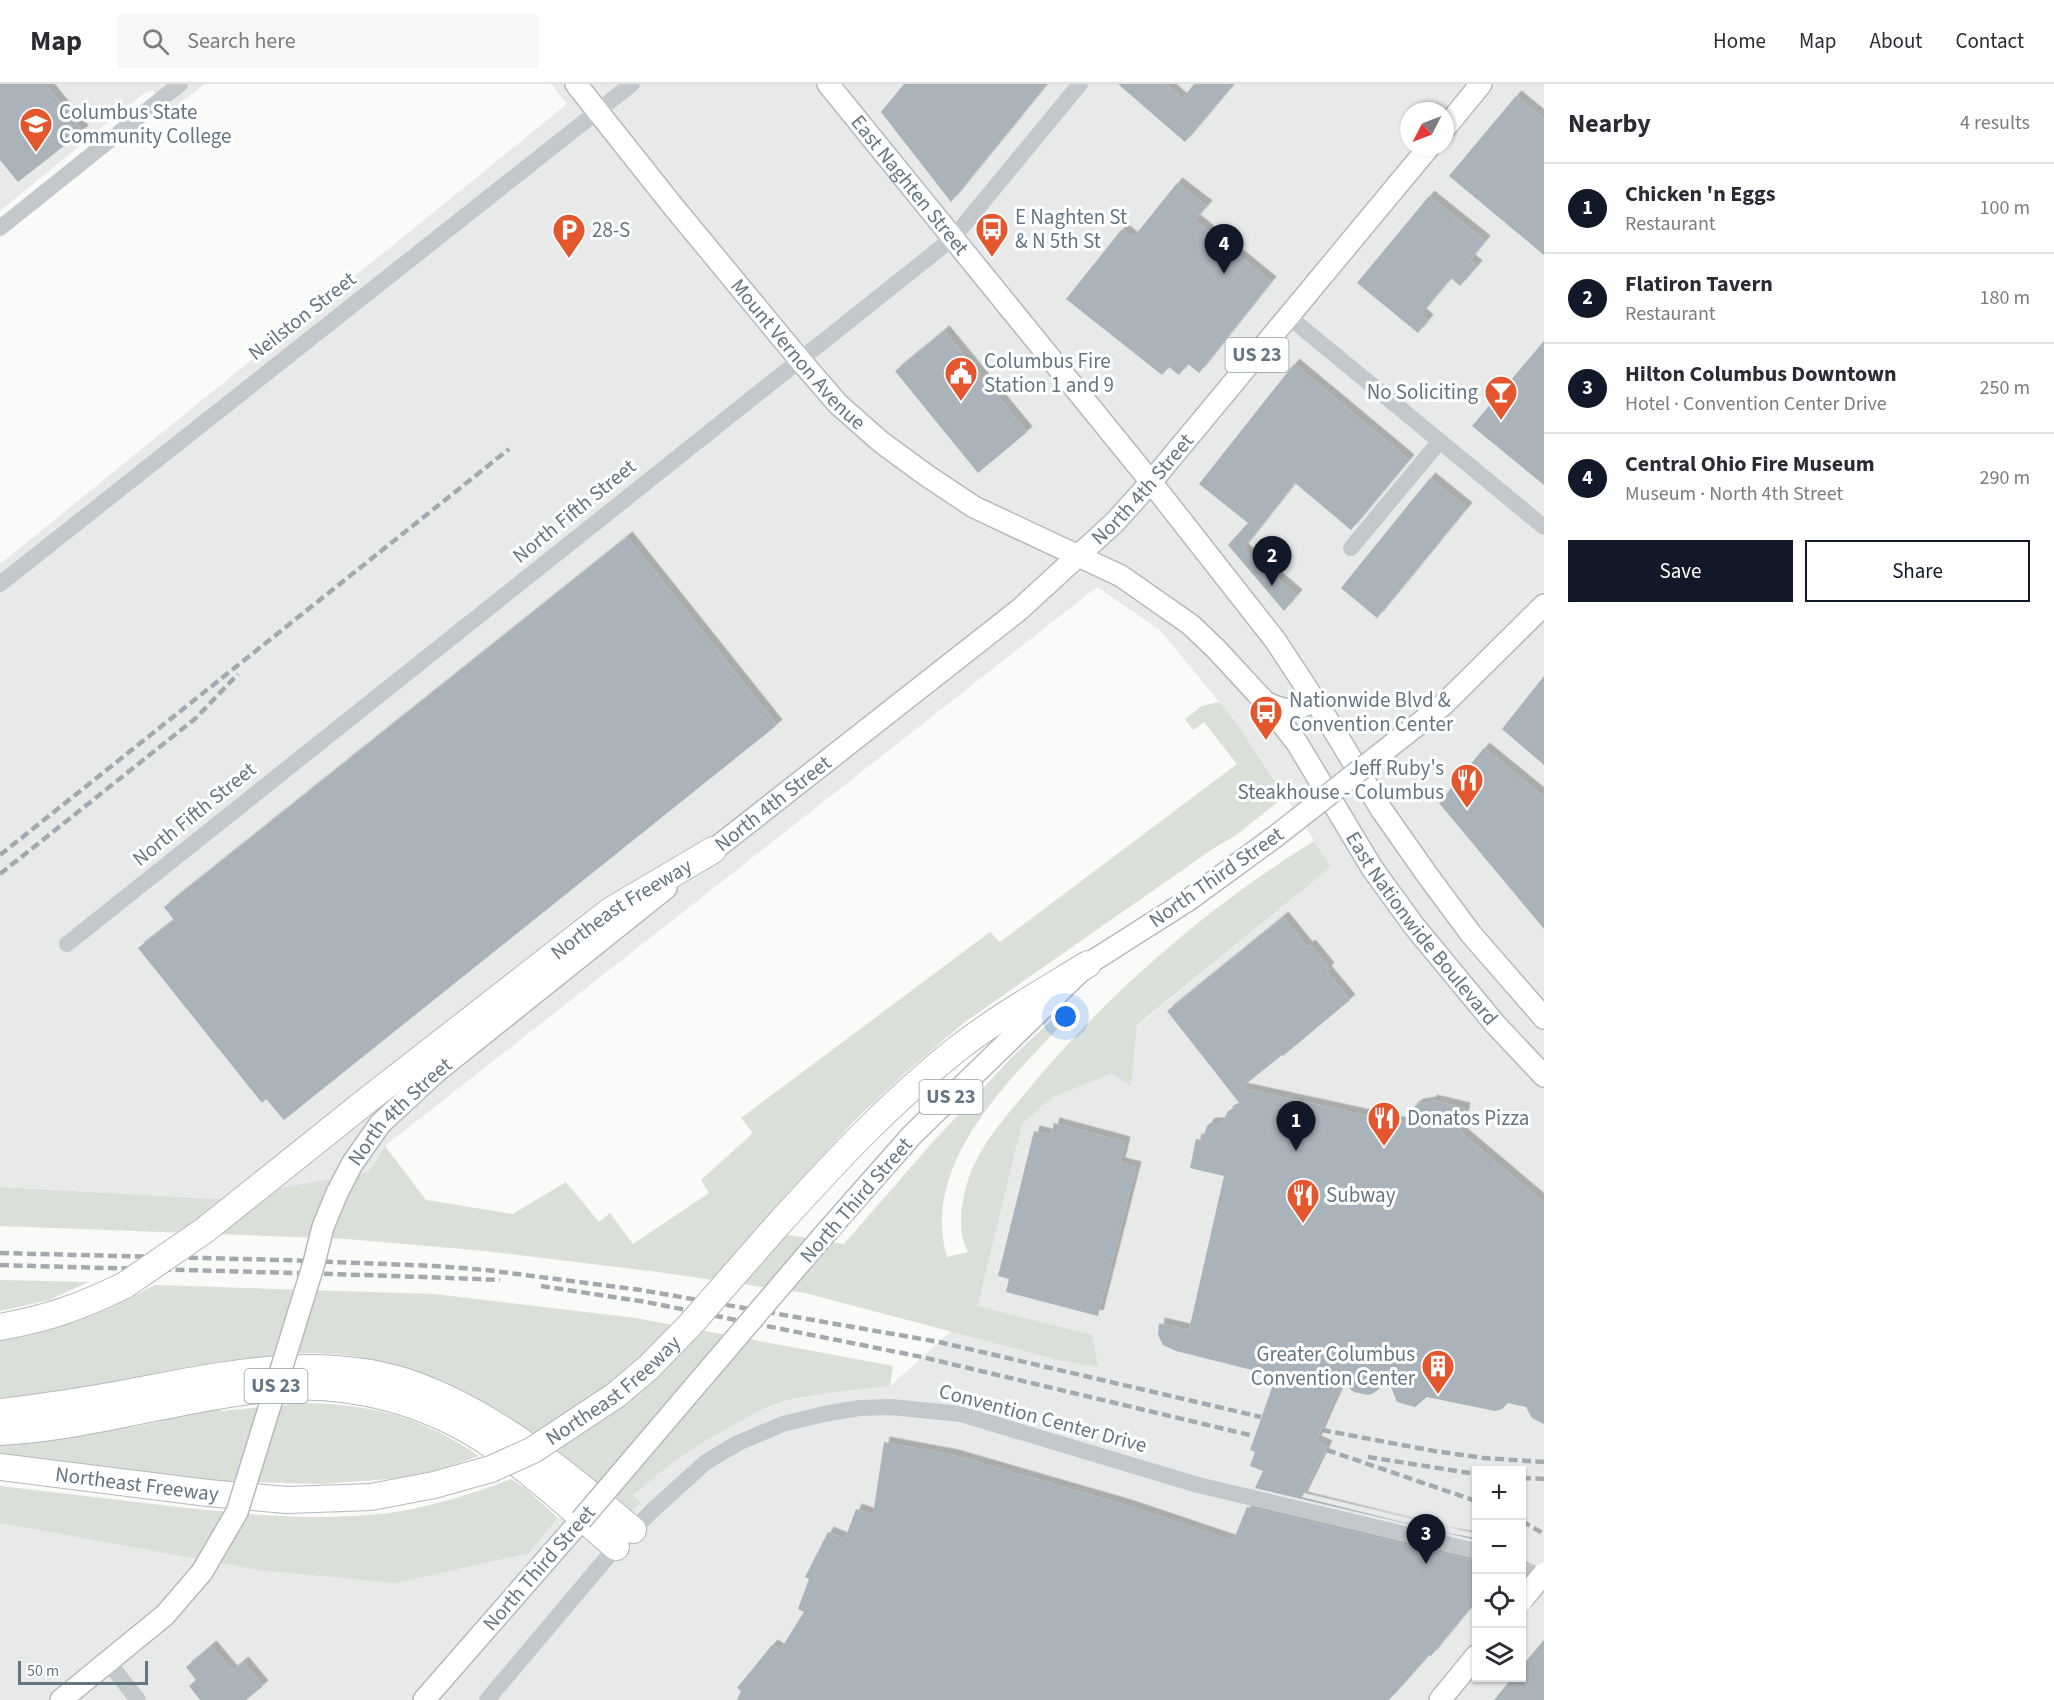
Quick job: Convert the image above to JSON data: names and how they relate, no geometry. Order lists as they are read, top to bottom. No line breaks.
{"streets":{"highway":["Northeast Freeway"],"main road":["East Naghten Street","Mount Vernon Avenue","US 23","North 4th Street","North Third Street","East Nationwide Boulevard"],"street":["Neilston Street","North Fifth Street","Convention Center Drive"]},"crossings":[["East Naghten Street","North 4th Street"],["East Naghten Street","North Fifth Street"],["East Naghten Street","East Nationwide Boulevard"],["Neilston Street","Mount Vernon Avenue"],["Mount Vernon Avenue","North 4th Street"],["Mount Vernon Avenue","North Fifth Street"],["Mount Vernon Avenue","East Nationwide Boulevard"],["North 4th Street","Northeast Freeway"],["North 4th Street","East Nationwide Boulevard"],["North Third Street","Northeast Freeway"]],"places":{"school or university":["Columbus State Community College"],"bus stop":["E Naghten St & N 5th St","Nationwide Blvd & Convention Center"],"parking":["28-S"],"public building":["Columbus Fire Station 1 and 9"],"bar":["No Soliciting"],"restaurant":["Jeff Ruby's Steakhouse - Columbus","Donatos Pizza","Subway"],"building":["Greater Columbus Convention Center"]},"scale_bar":"50 m","north":"bottom left","page":{"header":"Map","search":"Search here","nav":["Home","Map","About","Contact"],"heading":["Nearby","4 results"],"list":[{"mark":"1","name":"Chicken 'n Eggs","note":"Restaurant","value":"100 m"},{"mark":"2","name":"Flatiron Tavern","note":"Restaurant","value":"180 m"},{"mark":"3","name":"Hilton Columbus Downtown","note":"Hotel · Convention Center Drive","value":"250 m"},{"mark":"4","name":"Central Ohio Fire Museum","note":"Museum · North 4th Street","value":"290 m"}],"pins":["4","2","1","3"],"buttons":["Save","Share"],"map_buttons":["+","−"],"scale":"50 m"}}
